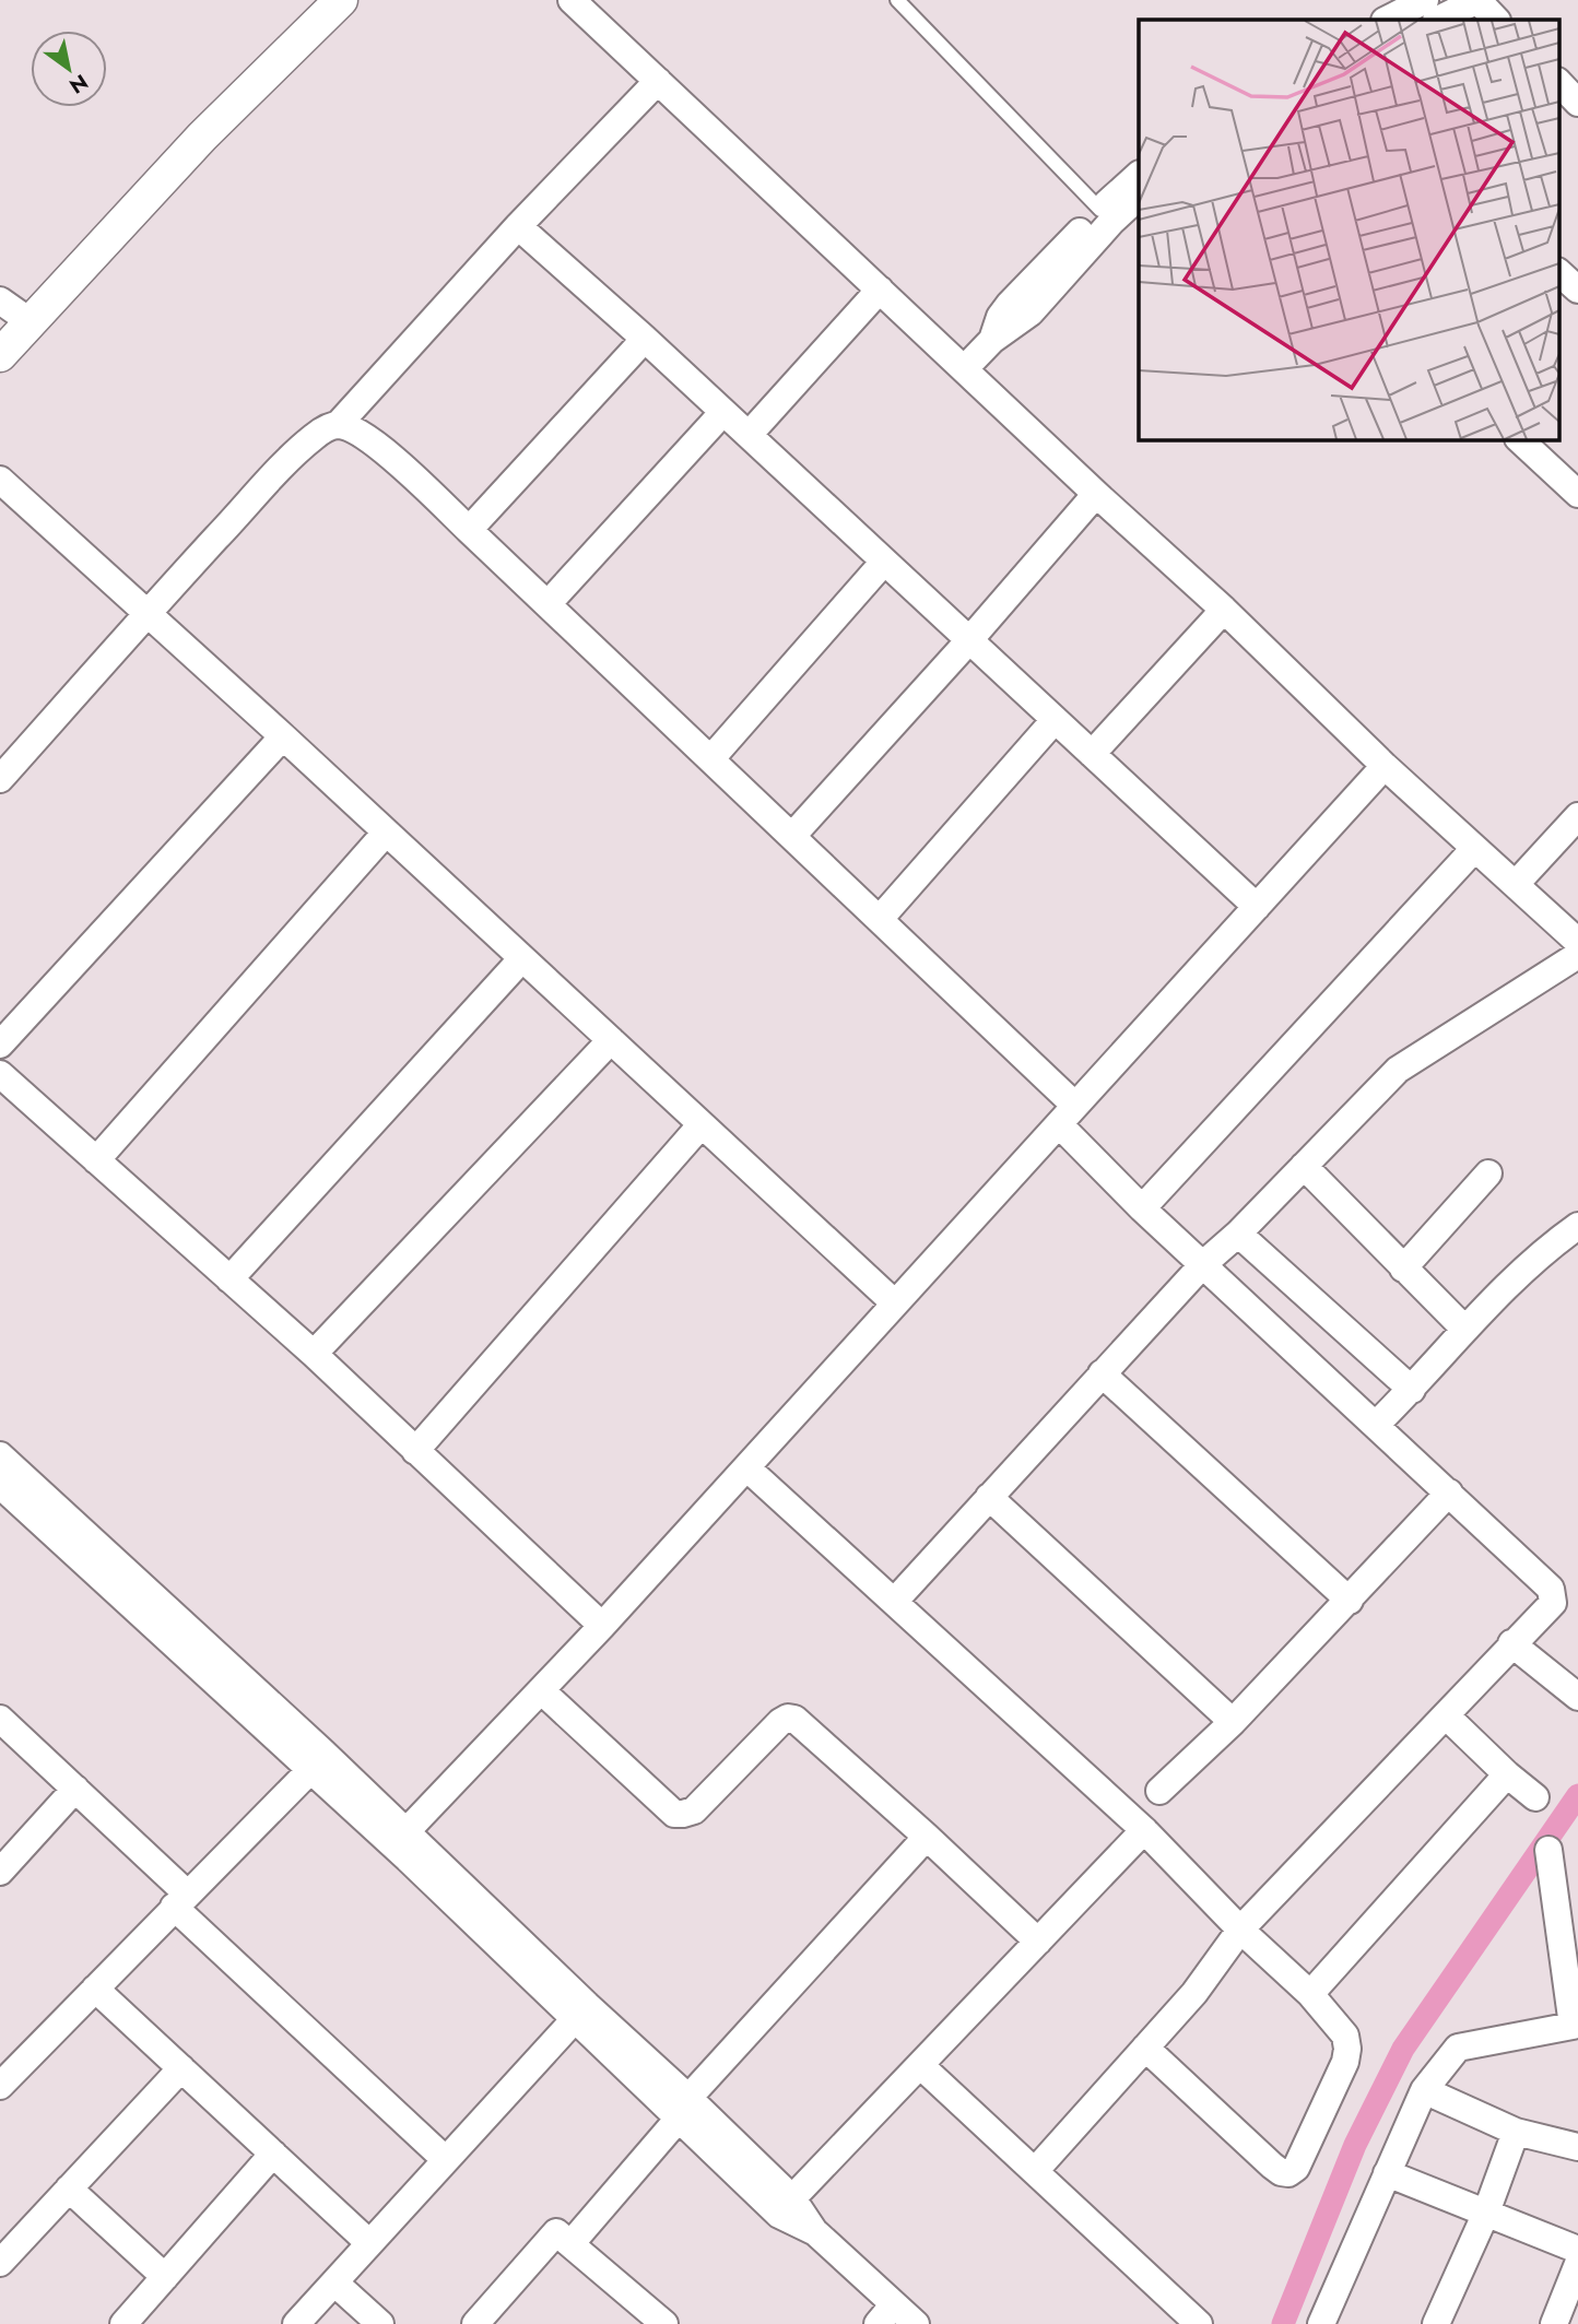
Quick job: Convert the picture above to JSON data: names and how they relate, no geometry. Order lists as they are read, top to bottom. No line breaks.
{"north":"bottom right"}
